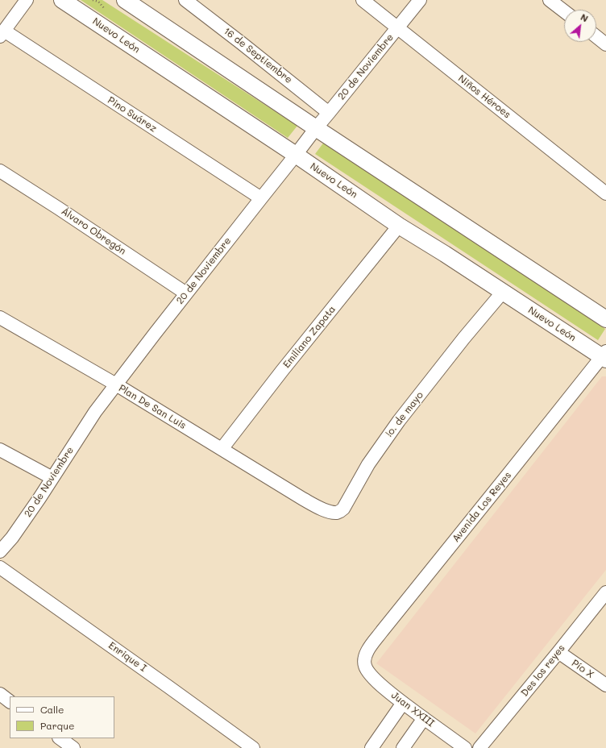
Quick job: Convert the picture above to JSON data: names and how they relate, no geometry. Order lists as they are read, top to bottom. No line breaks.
{"streets":{"street":["Nuevo León","16 de Septiembre","20 de Noviembre","Niños Héroes","Pino Suárez","Álvaro Obregón","Emiliano Zapata","Plan De San Luis","!o. de mayo","Avenida Los Reyes","Enrique I","Pío X","Des los reyes","Juan XXIII"]},"crossings":[["Nuevo León","20 de Noviembre"],["Nuevo León","Emiliano Zapata"],["Nuevo León","!o. de mayo"],["Nuevo León","Avenida Los Reyes"],["16 de Septiembre","20 de Noviembre"],["20 de Noviembre","Niños Héroes"],["20 de Noviembre","Pino Suárez"],["20 de Noviembre","Álvaro Obregón"],["20 de Noviembre","Plan De San Luis"],["Emiliano Zapata","Plan De San Luis"],["Plan De San Luis","!o. de mayo"],["Avenida Los Reyes","Juan XXIII"],["Pío X","Des los reyes"]],"legend":["Calle","Parque"],"north":"top right"}
